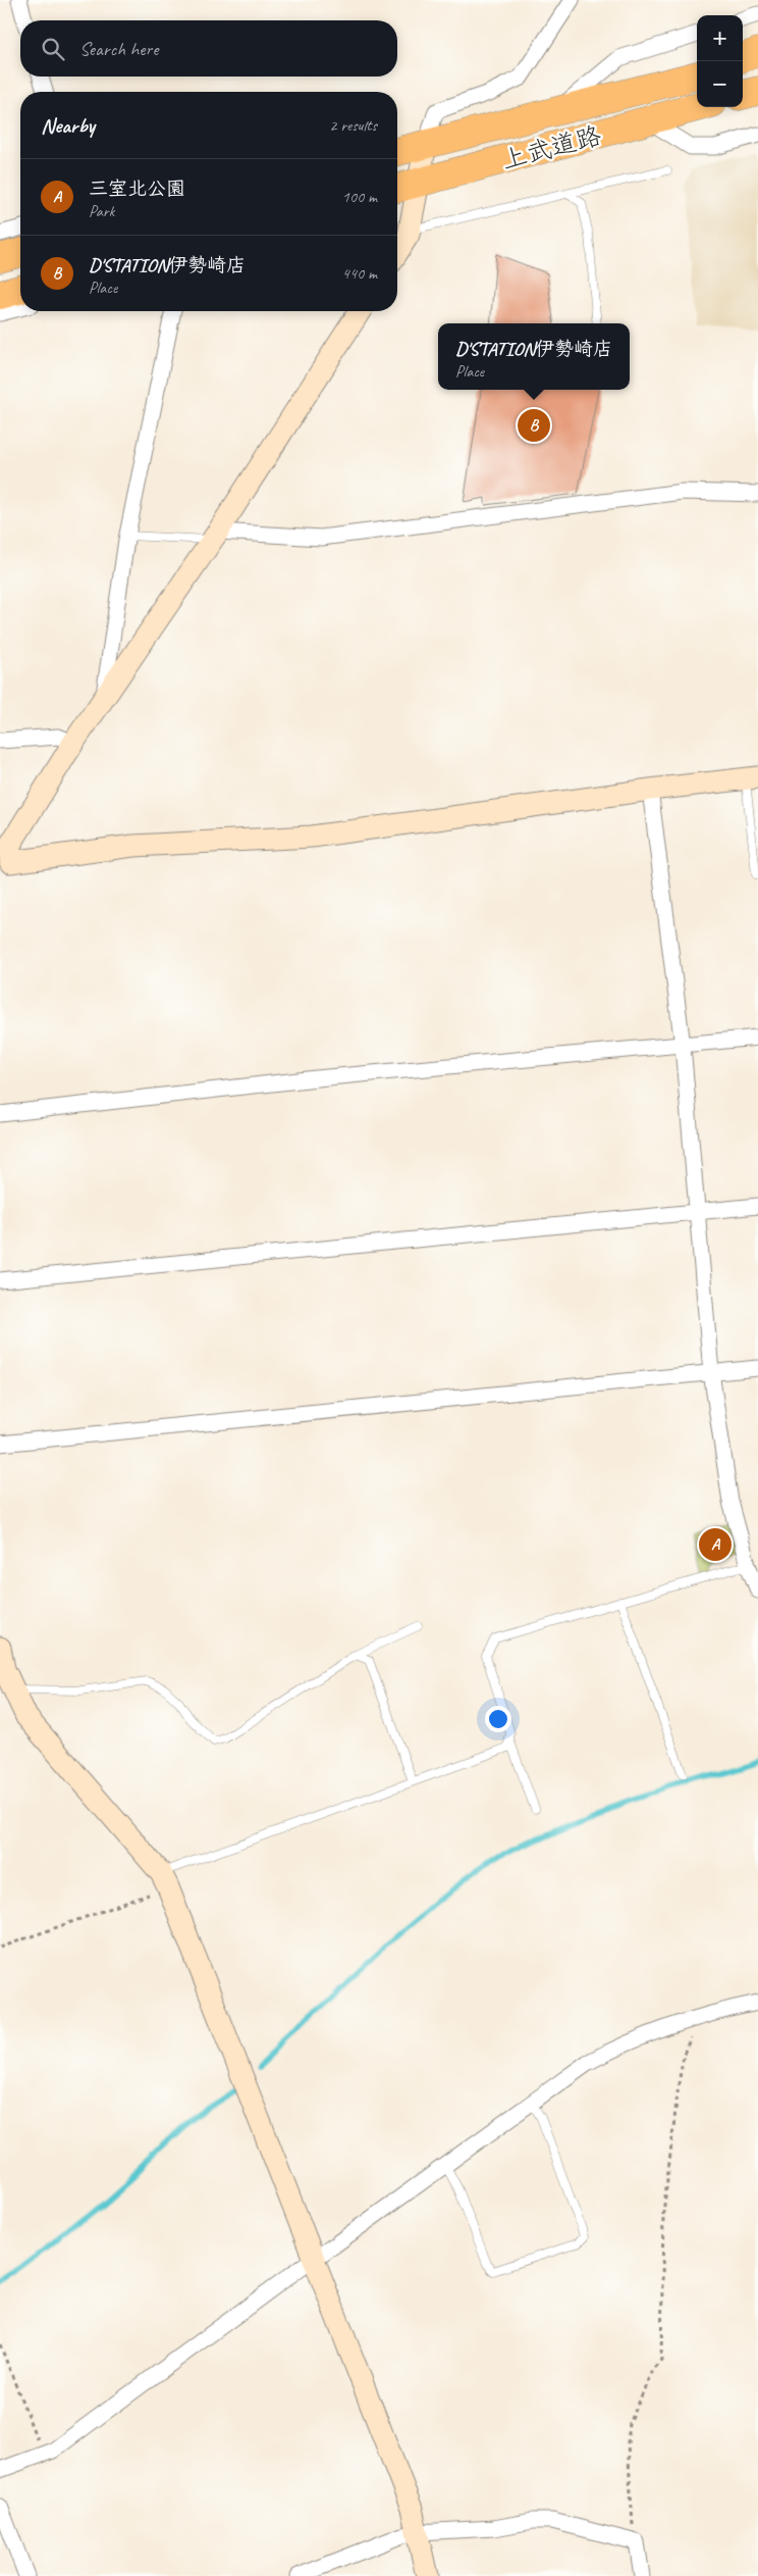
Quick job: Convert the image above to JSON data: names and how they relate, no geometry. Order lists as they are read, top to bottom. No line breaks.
{"streets":{"highway":["上武道路"]},"page":{"map_buttons":["+","−"],"search":"Search here","heading":["Nearby","2 results"],"list":[{"mark":"A","name":"三室北公園","note":"Park","value":"100 m"},{"mark":"B","name":"D'STATION伊勢崎店","note":"Place","value":"440 m"}],"popup":["D'STATION伊勢崎店","Place"],"pins":["B","A"]}}
